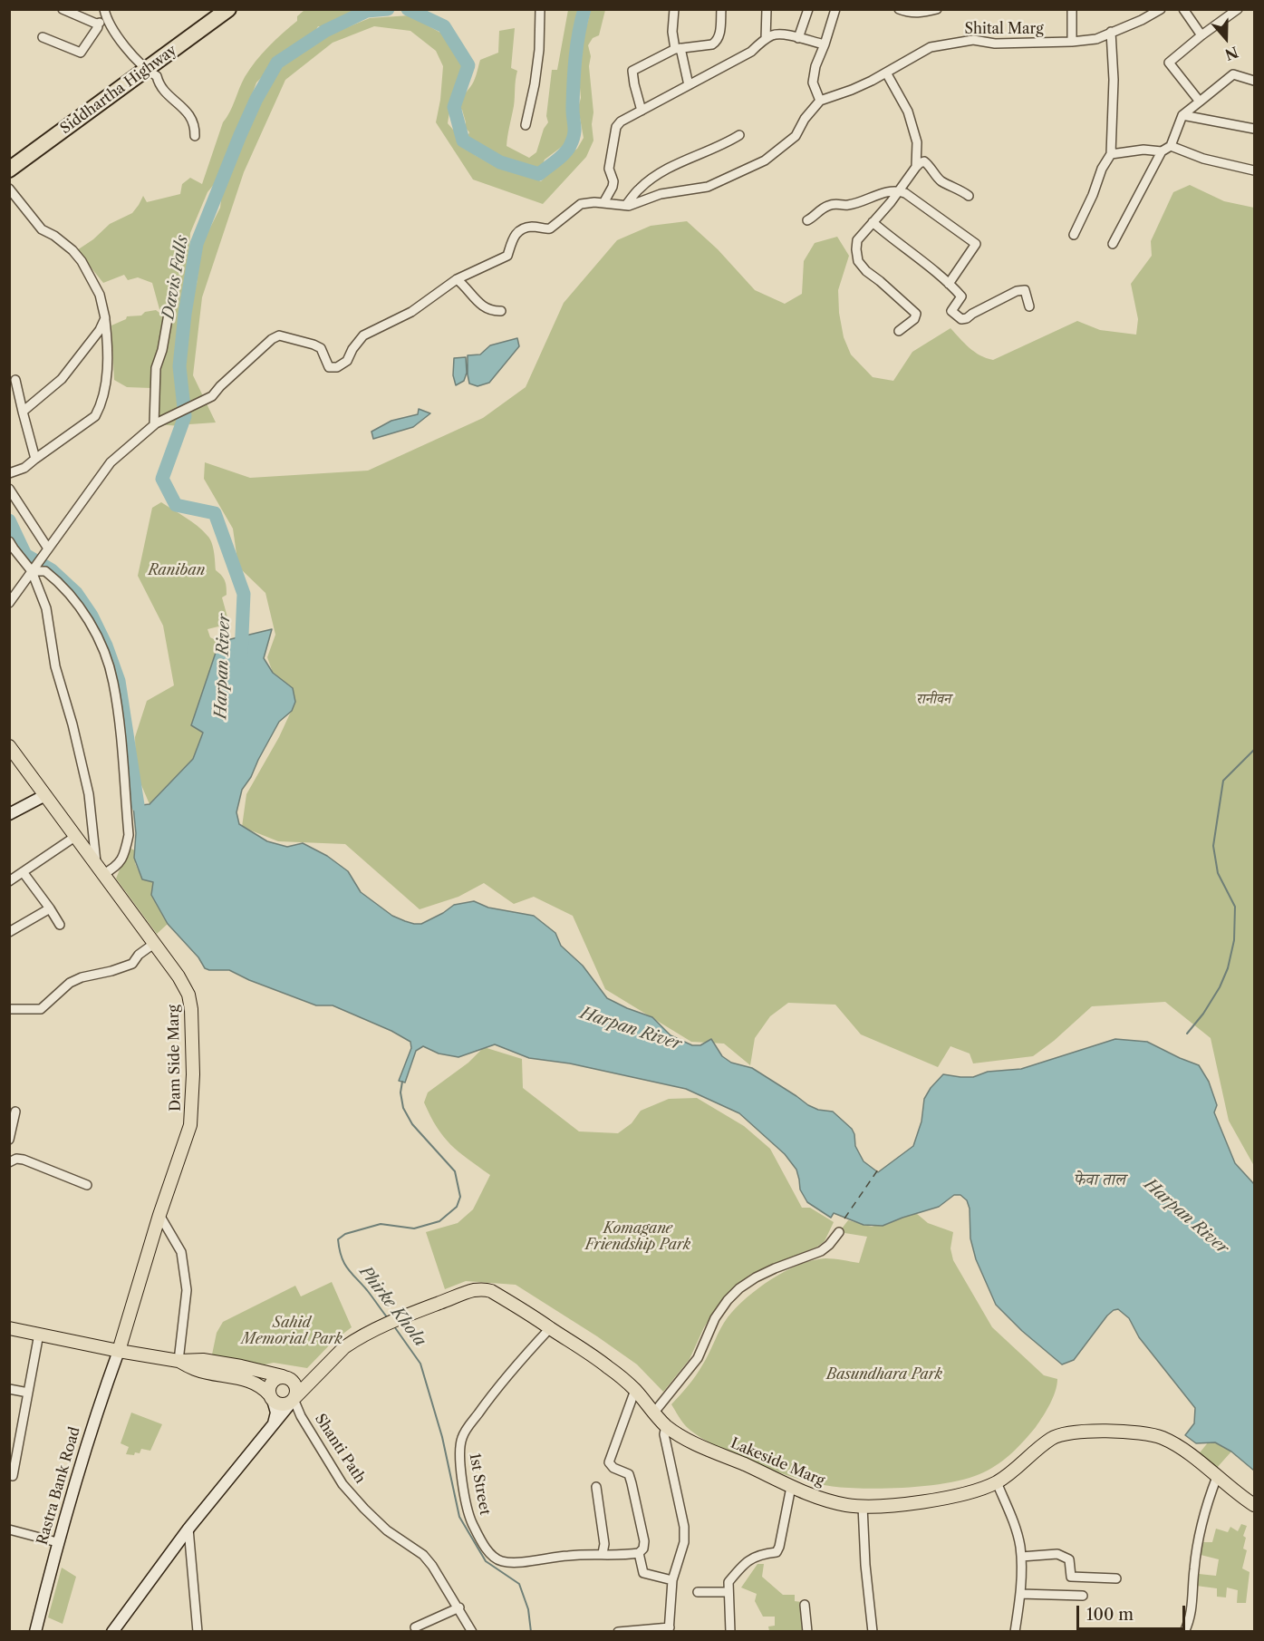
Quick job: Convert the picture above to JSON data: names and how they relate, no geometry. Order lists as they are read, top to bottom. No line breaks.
{"streets":{"highway":["Siddhartha Highway"],"main road":["Dam Side Marg","Lakeside Marg","Rastra Bank Road"],"street":["Shital Marg","Shanti Path","1st Street"]},"crossings":[["Dam Side Marg","Rastra Bank Road"],["Shanti Path","Lakeside Marg"],["Lakeside Marg","1st Street"]],"water":["Davis Falls","Harpan River","फेवा ताल","Phirke Khola"],"parks":["Raniban","रानीवन","Komagane Friendship Park","Sahid Memorial Park","Basundhara Park"],"scale_bar":"100 m","north":"bottom"}
